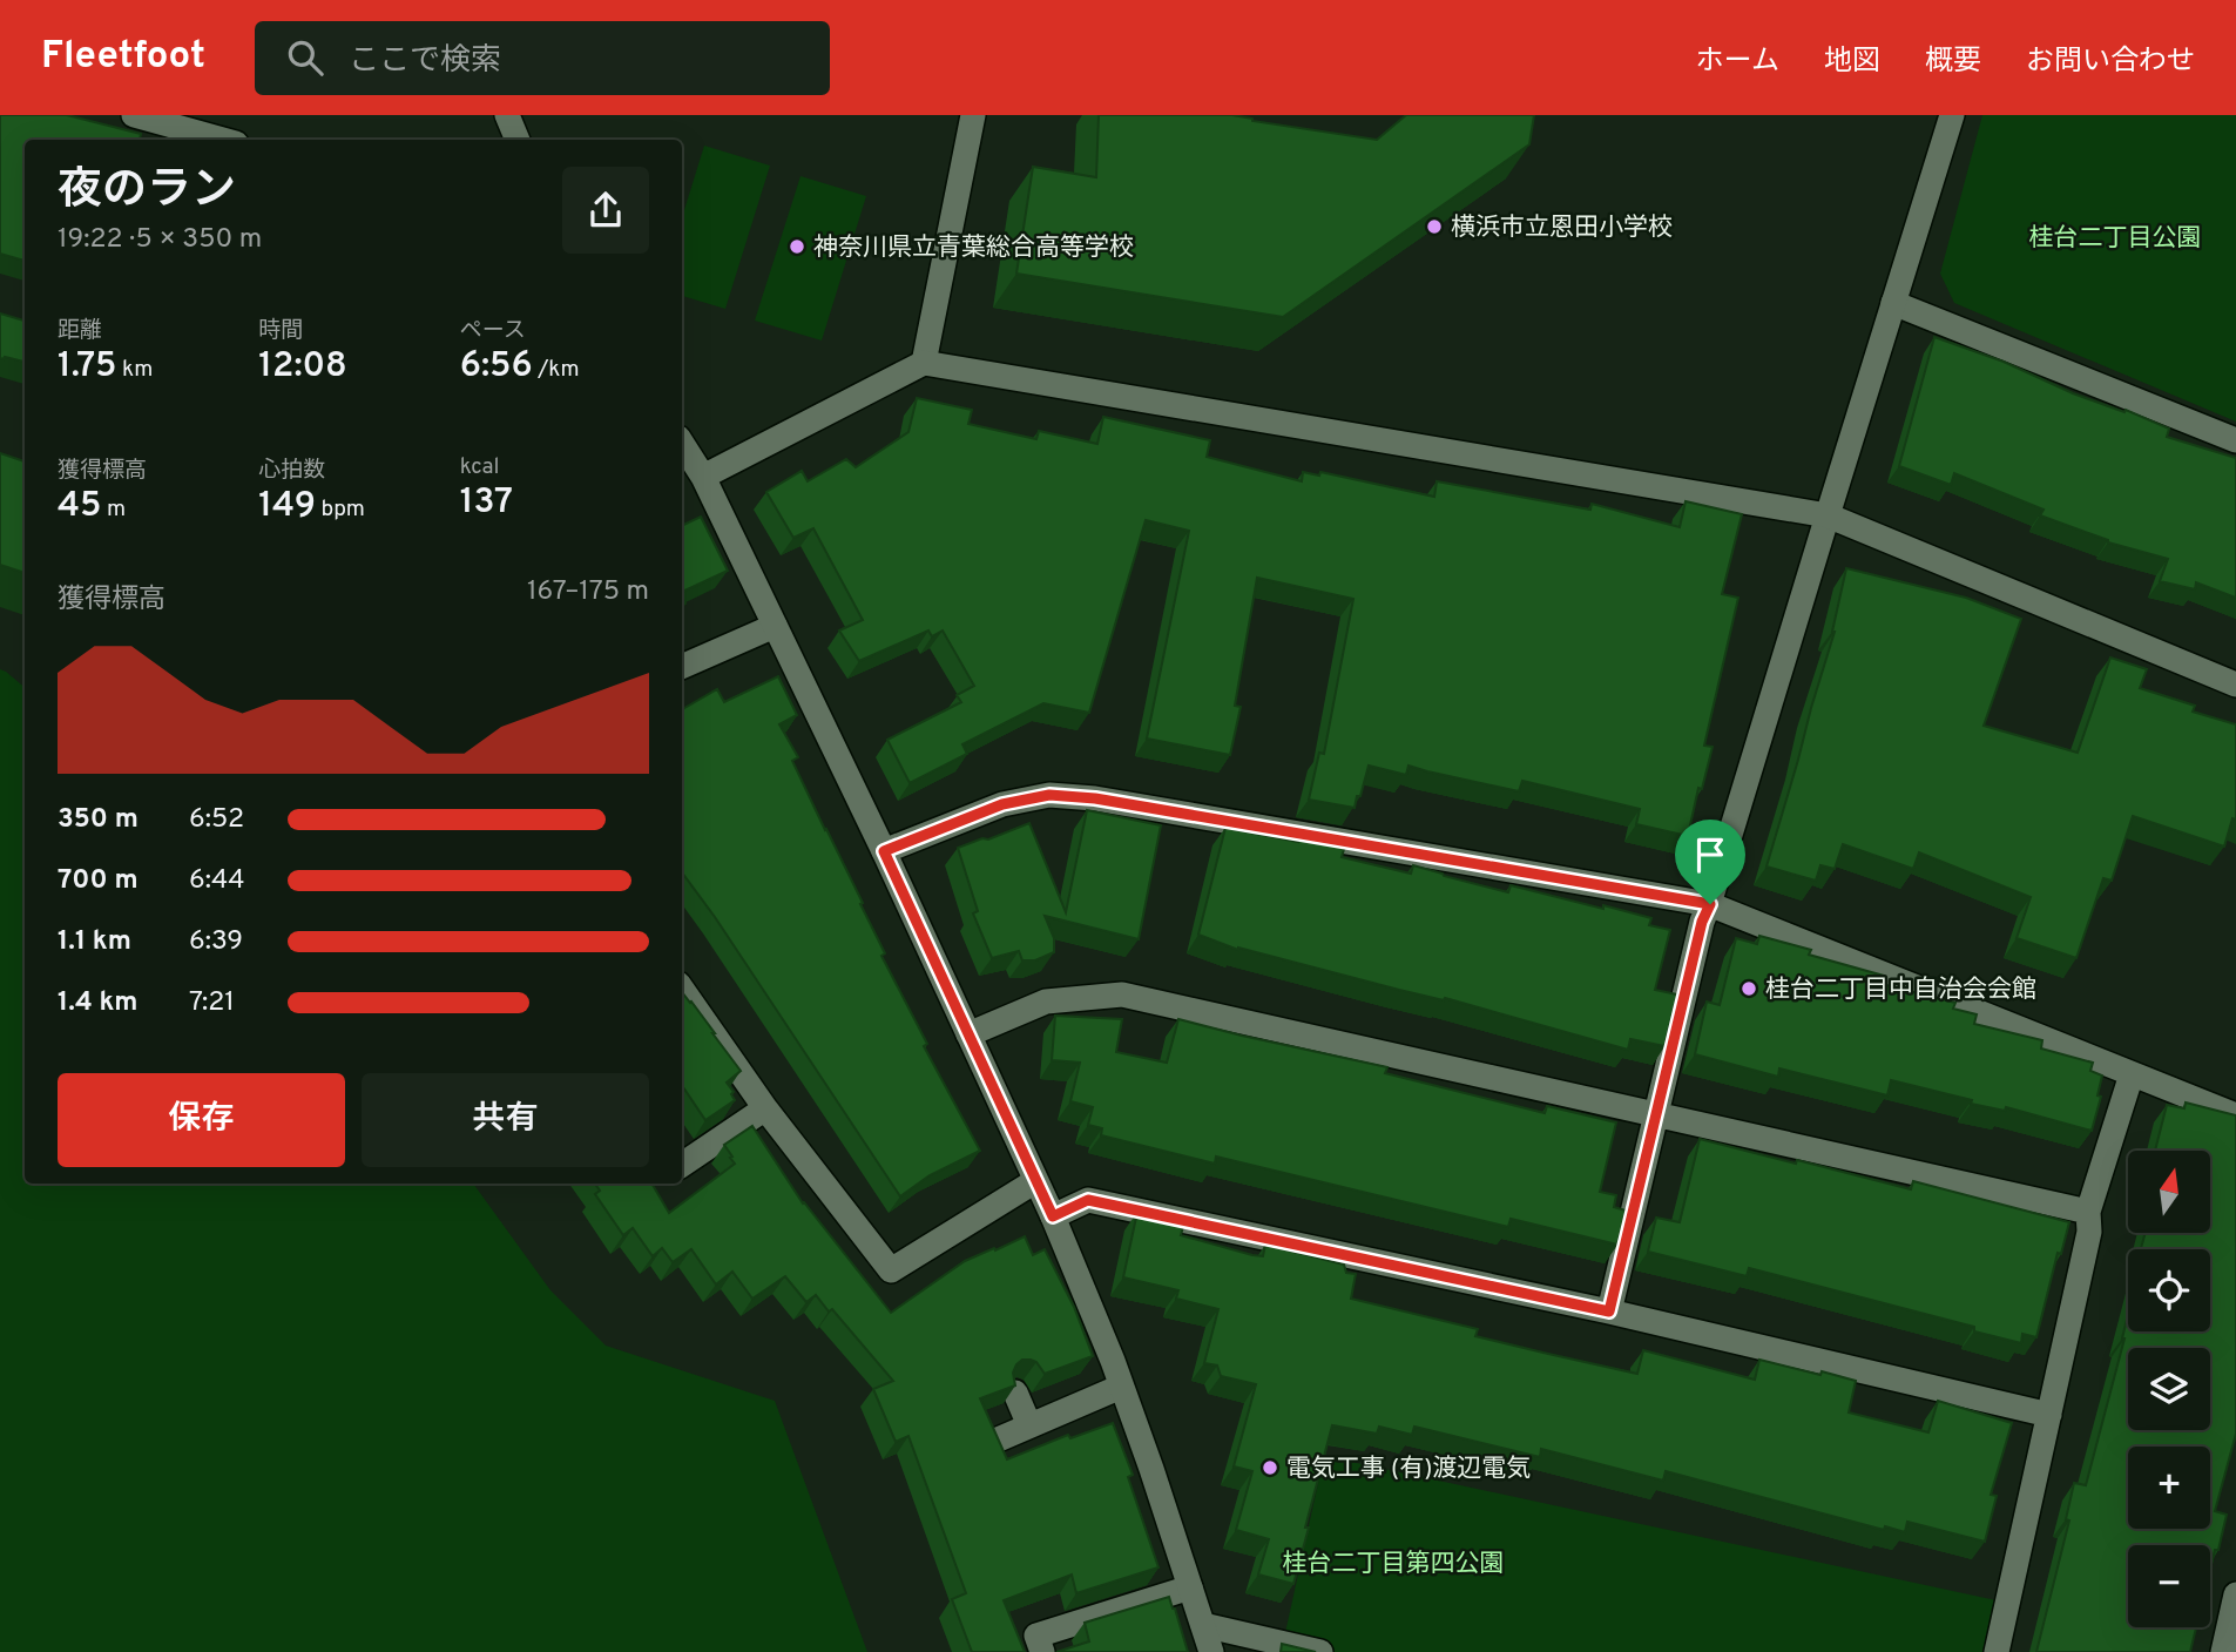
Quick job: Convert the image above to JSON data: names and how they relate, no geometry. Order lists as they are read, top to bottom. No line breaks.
{"parks":["桂台二丁目公園","桂台二丁目第四公園"],"places":["横浜市立恩田小学校","神奈川県立青葉総合高等学校","桂台二丁目中自治会会館","電気工事 (有)渡辺電気"],"north":"top","page":{"header":"Fleetfoot","search":"ここで検索","nav":["ホーム","地図","概要","お問い合わせ"],"heading":["夜のラン","19:22 · 5 × 350 m"],"stats":[["距離","1.75 km"],["時間","12:08"],["ペース","6:56 /km"],["獲得標高","45 m"],["心拍数","149 bpm"],["kcal","137"]],"chart":["獲得標高","167–175 m"],"list":[{"name":"350 m","note":"6:52"},{"name":"700 m","note":"6:44"},{"name":"1.1 km","note":"6:39"},{"name":"1.4 km","note":"7:21"}],"buttons":["保存","共有"],"map_buttons":["+","−"]}}
